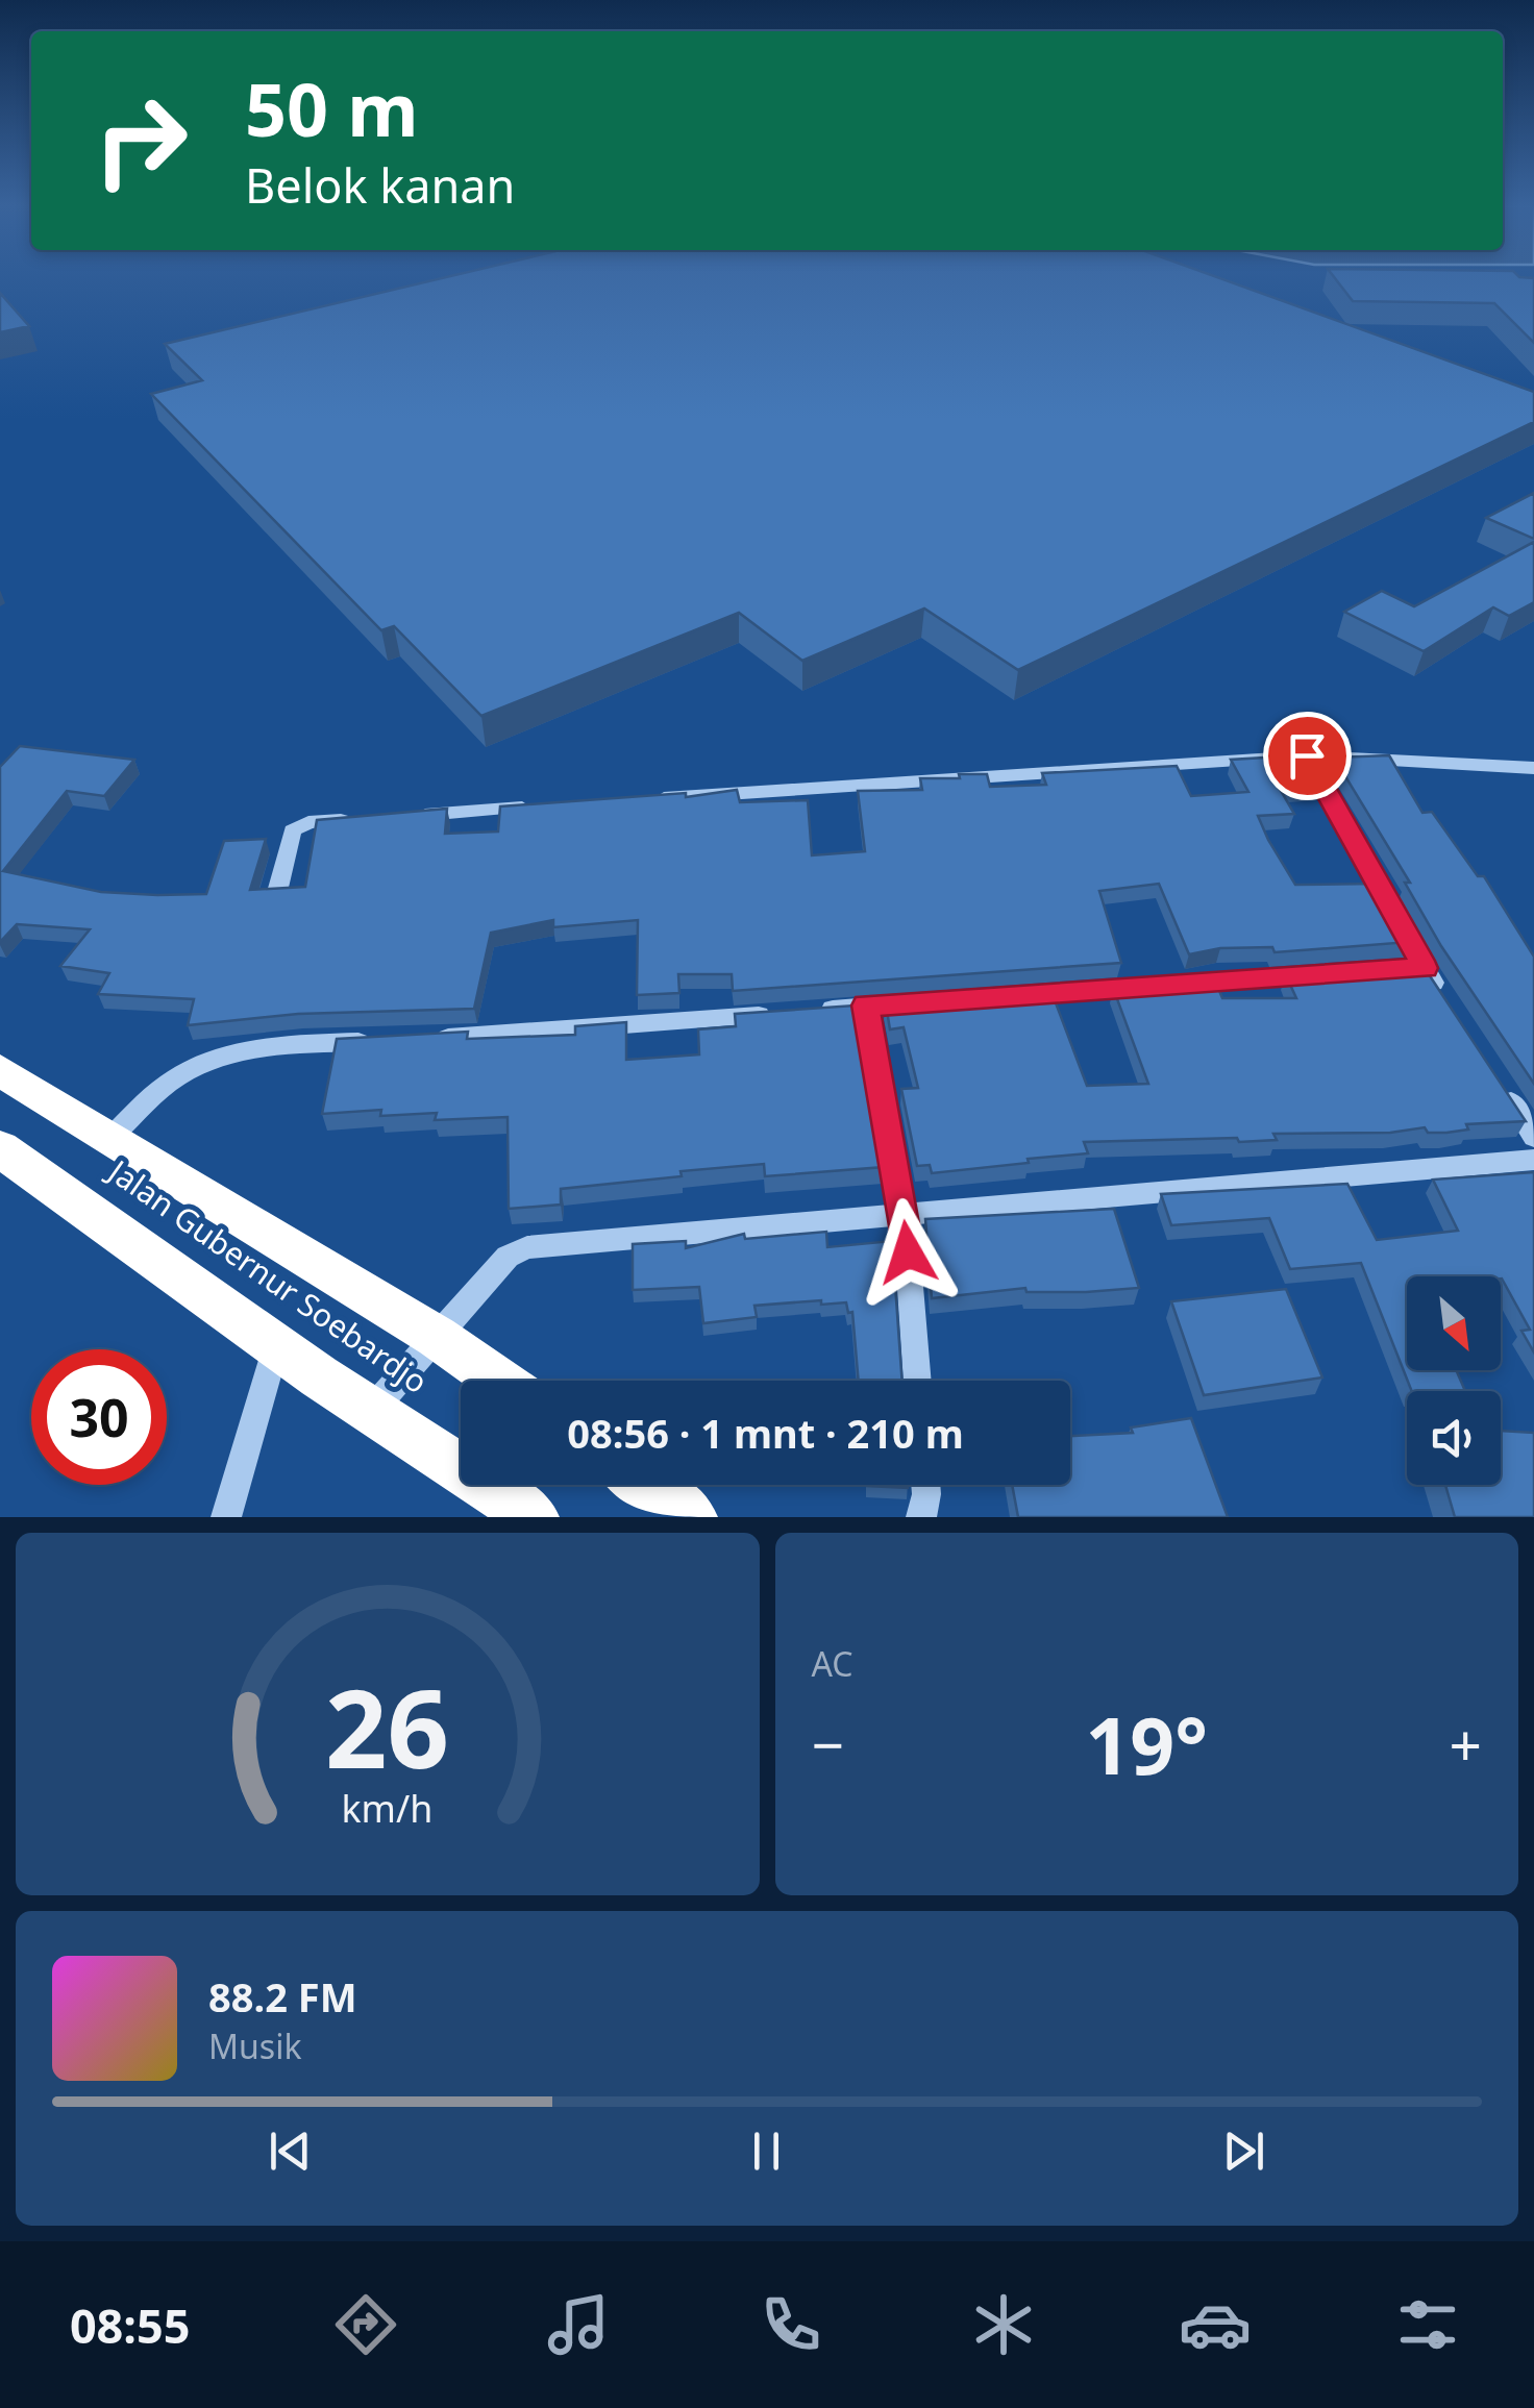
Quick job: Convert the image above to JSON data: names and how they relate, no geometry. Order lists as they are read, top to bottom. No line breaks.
{"streets":{"highway":["Jalan Gubernur Soebardjo"]},"north":"bottom right","page":{"turn":["50 m","Belok kanan"],"limit":"30","trip":"08:56 · 1 mnt · 210 m","tile":"AC","heat":["−","19°","+"],"song":["88.2 FM","Musik"],"tabs":"08:55","gauge":["26","km/h"]}}
